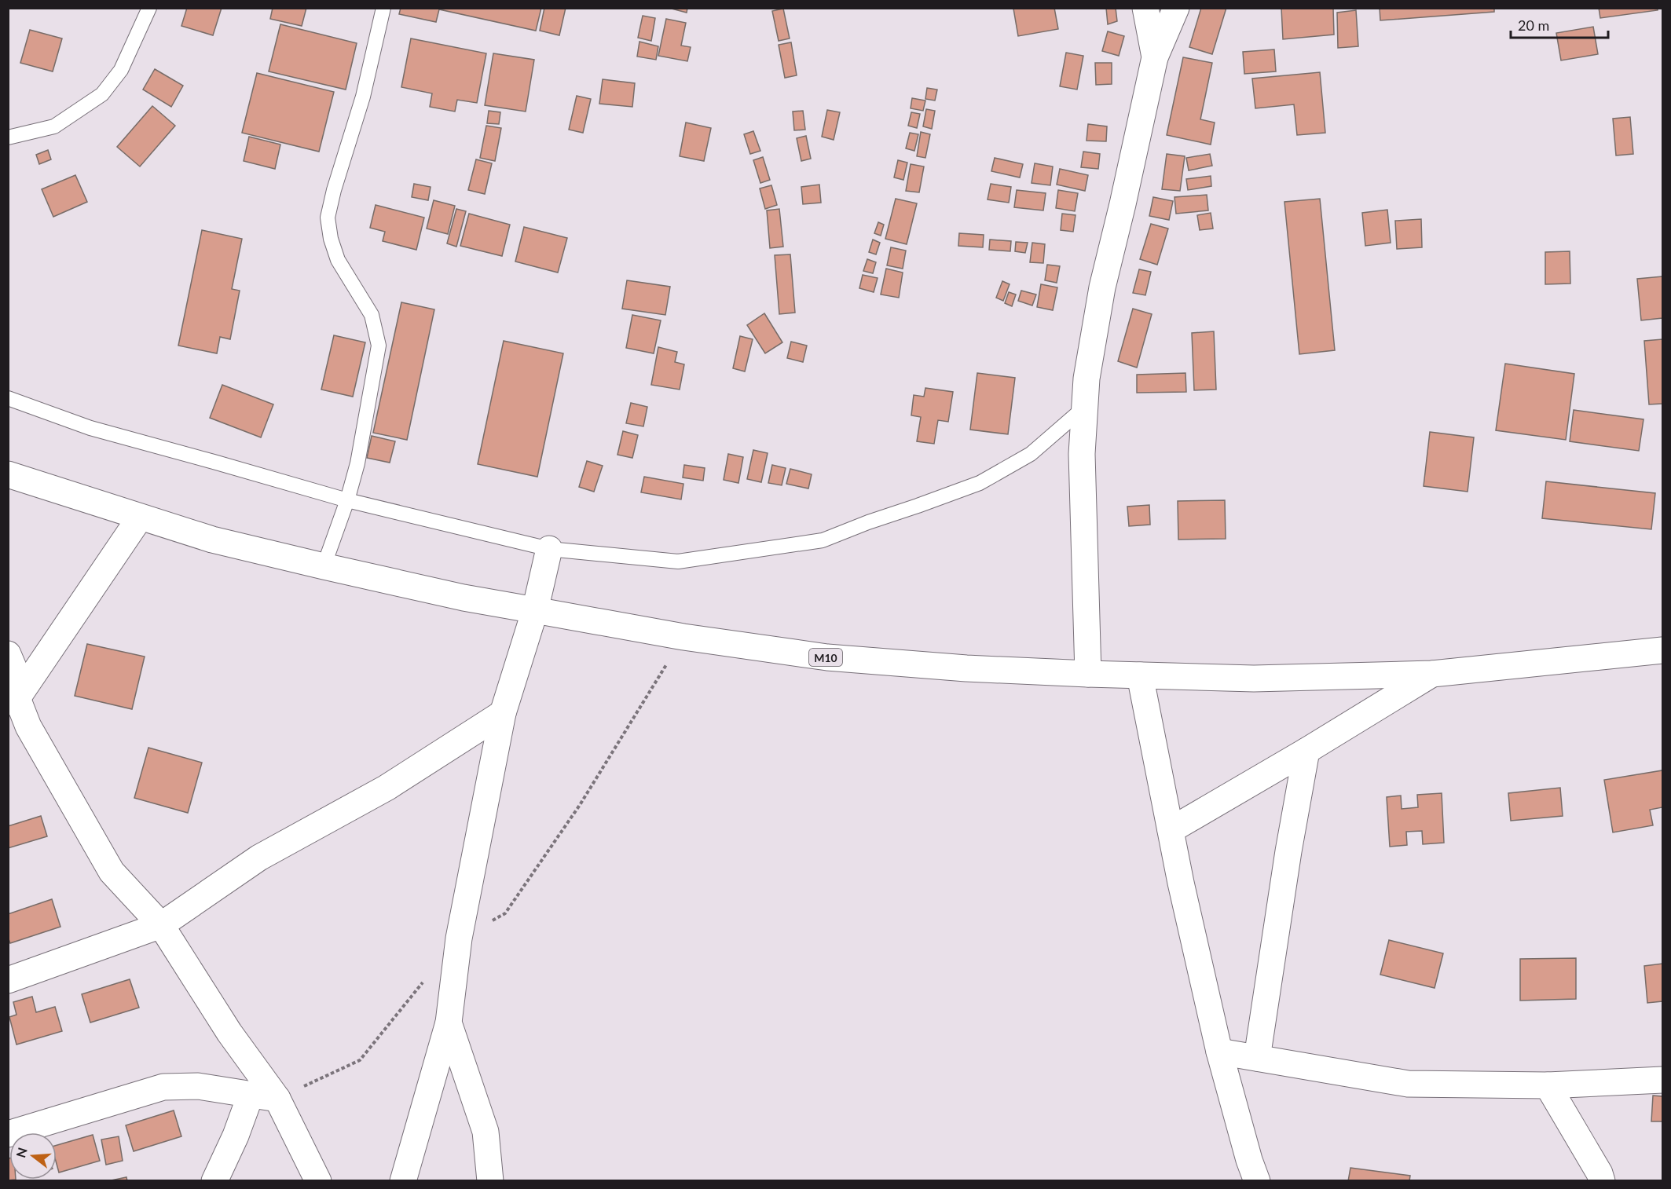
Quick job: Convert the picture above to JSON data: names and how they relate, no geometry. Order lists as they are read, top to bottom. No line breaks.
{"streets":{"street":["M10"]},"scale_bar":"20 m","north":"left"}
